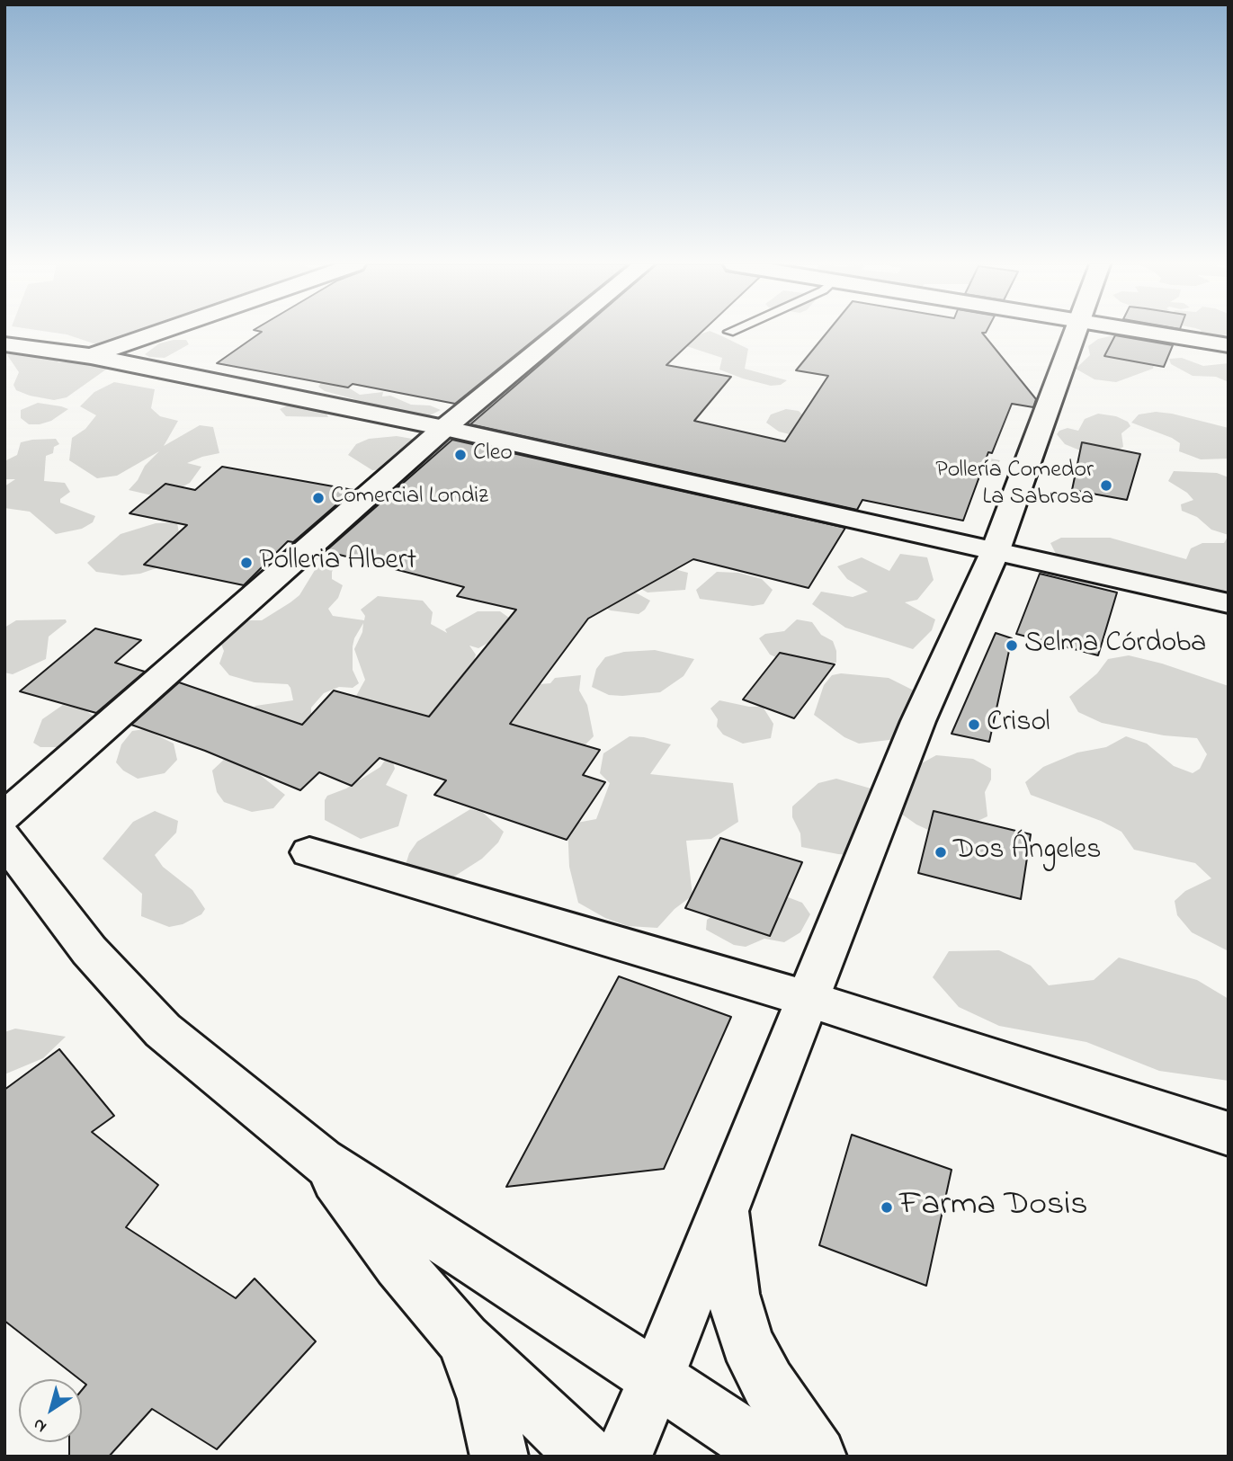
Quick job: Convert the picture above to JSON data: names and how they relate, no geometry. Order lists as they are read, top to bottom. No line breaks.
{"places":["Cleo","Pollería Comedor La Sabrosa","Comercial Londiz","Polleria Albert","Selma Córdoba","Crisol","Dos Ángeles","Farma Dosis"],"north":"bottom left"}
